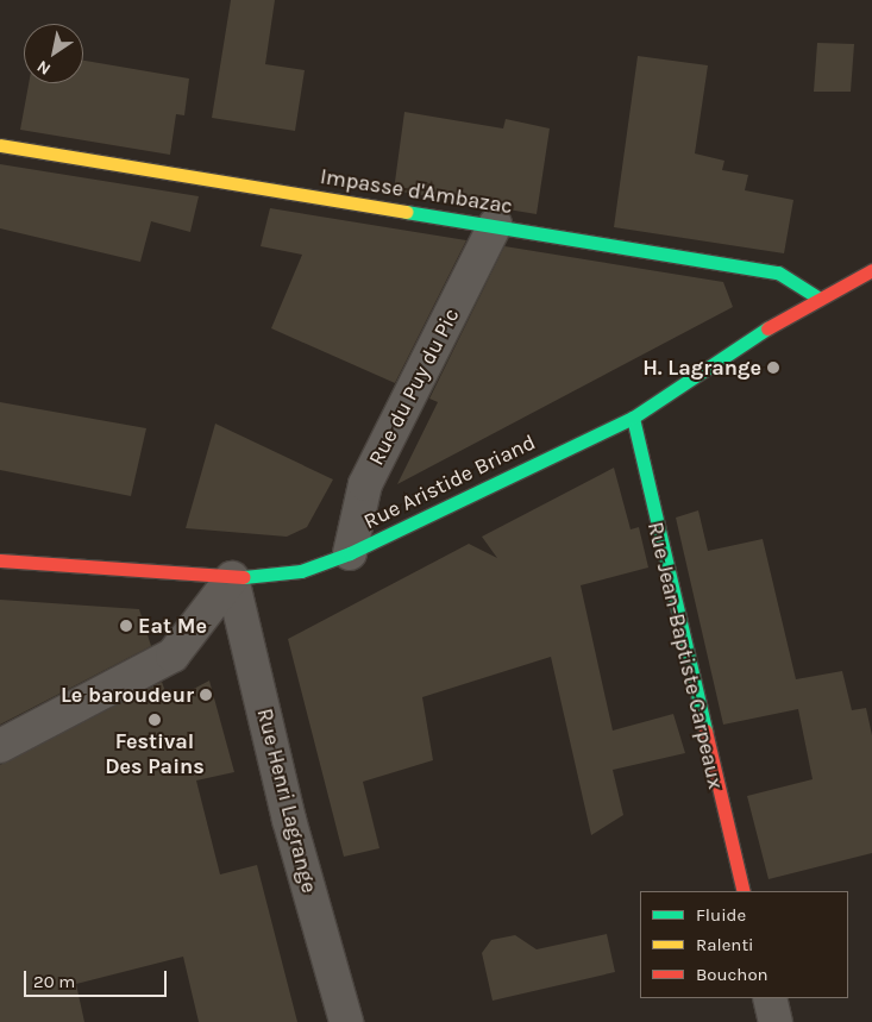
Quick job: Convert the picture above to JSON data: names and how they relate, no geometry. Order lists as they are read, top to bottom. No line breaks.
{"streets":{"street":["Impasse d'Ambazac","Rue du Puy du Pic","Rue Aristide Briand","Rue Jean-Baptiste Carpeaux","Rue Henri Lagrange"]},"crossings":[["Impasse d'Ambazac","Rue du Puy du Pic"],["Impasse d'Ambazac","Rue Aristide Briand"],["Rue du Puy du Pic","Rue Aristide Briand"],["Rue Aristide Briand","Rue Jean-Baptiste Carpeaux"],["Rue Aristide Briand","Rue Henri Lagrange"]],"places":["H. Lagrange","Eat Me","Le baroudeur","Festival Des Pains"],"legend":["Fluide","Ralenti","Bouchon"],"scale_bar":"20 m","north":"bottom left"}
